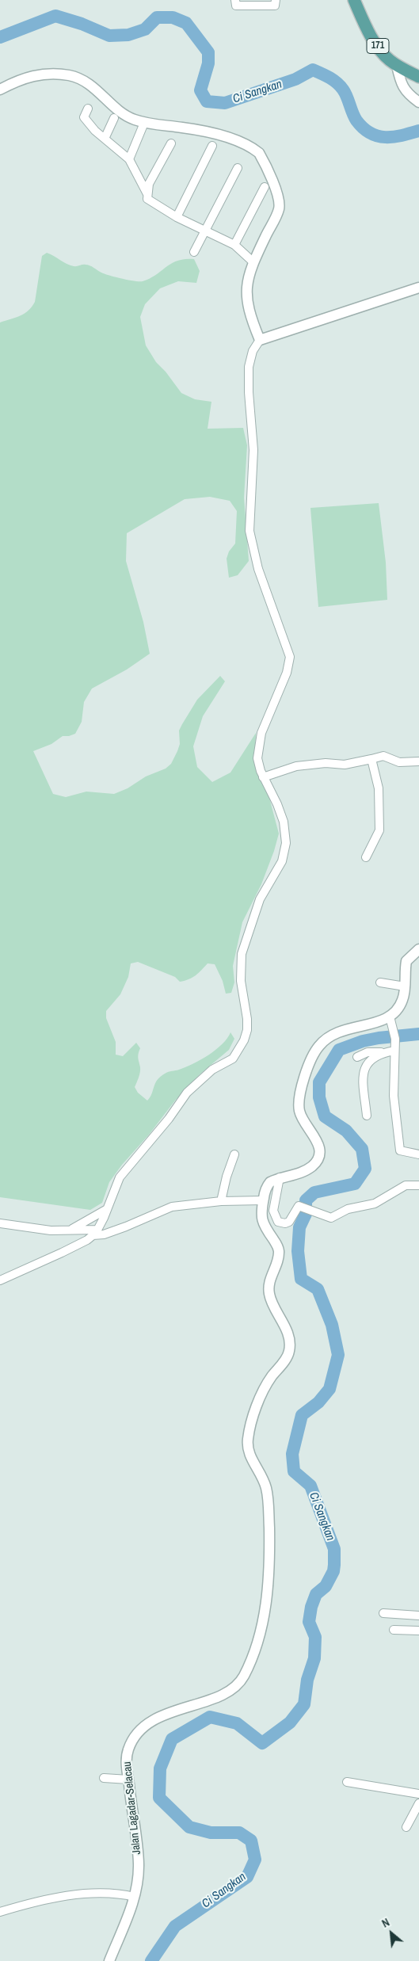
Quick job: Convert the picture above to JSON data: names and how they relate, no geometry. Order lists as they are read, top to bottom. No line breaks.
{"streets":{"main road":["171"],"street":["Jalan Lagadar-Selacau"]},"water":["Ci Sangkan"],"north":"top left"}
